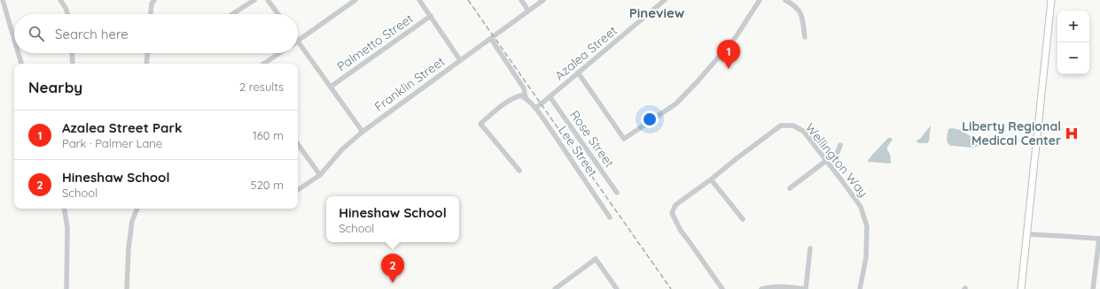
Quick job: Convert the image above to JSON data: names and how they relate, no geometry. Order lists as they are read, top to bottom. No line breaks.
{"streets":{"street":["Palmetto Street","Azalea Street","Franklin Street","Rose Street","Lee Street","Wellington Way"]},"crossings":[["Azalea Street","Rose Street"],["Azalea Street","Lee Street"],["Franklin Street","Lee Street"]],"districts":["Pineview"],"places":{"hospital":["Liberty Regional Medical Center"]},"page":{"map_buttons":["+","−"],"search":"Search here","pins":["1","2"],"heading":["Nearby","2 results"],"list":[{"mark":"1","name":"Azalea Street Park","note":"Park · Palmer Lane","value":"160 m"},{"mark":"2","name":"Hineshaw School","note":"School","value":"520 m"}],"popup":["Hineshaw School","School"]}}
